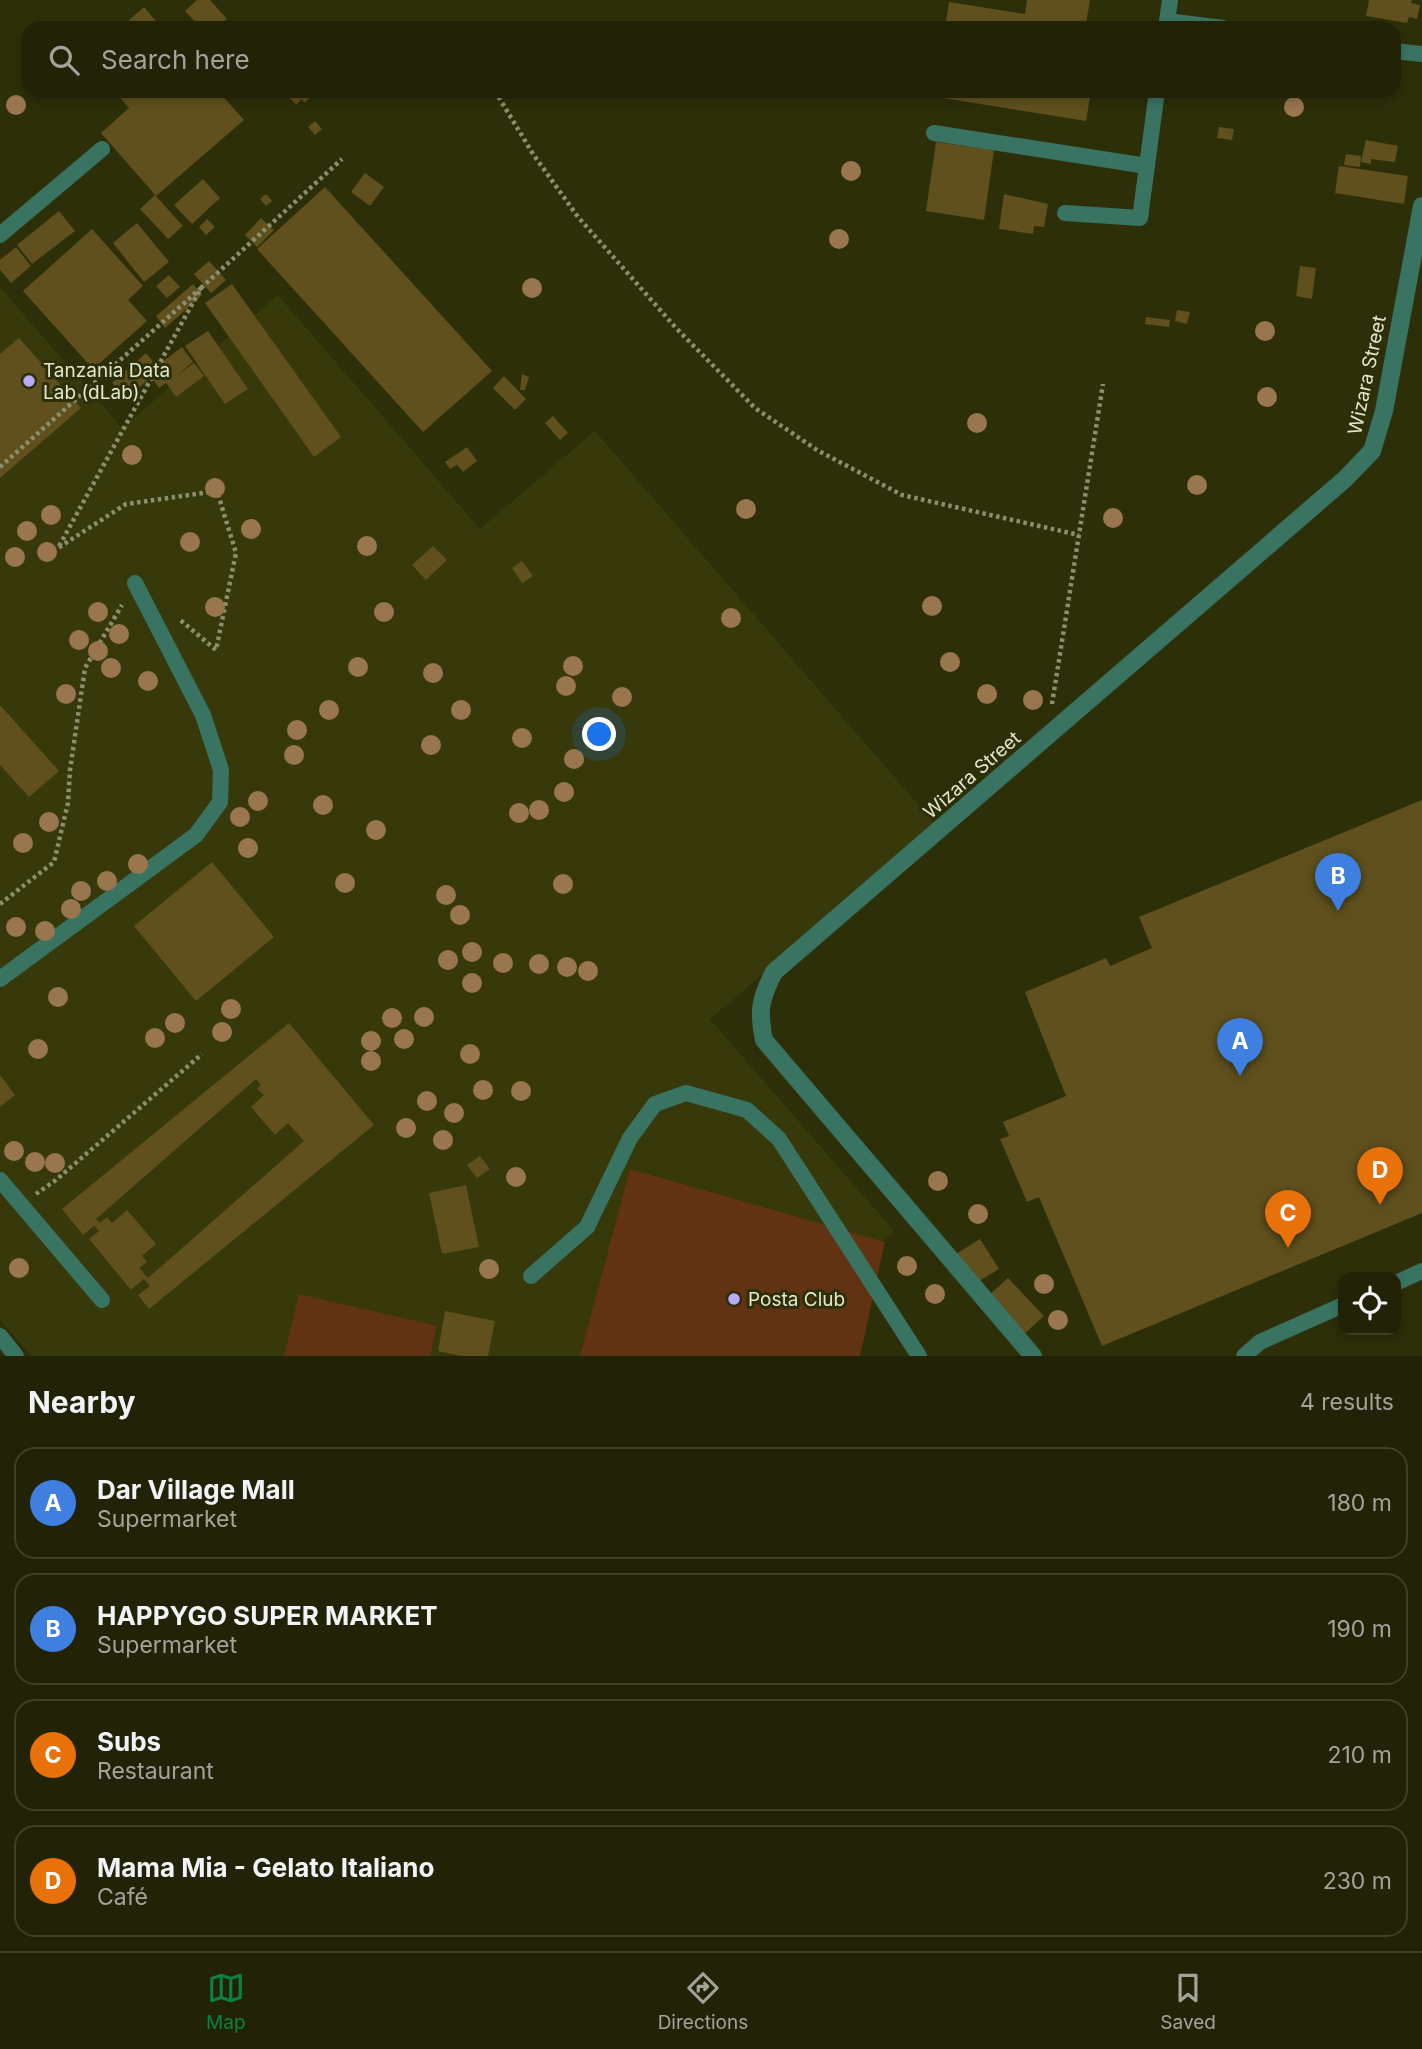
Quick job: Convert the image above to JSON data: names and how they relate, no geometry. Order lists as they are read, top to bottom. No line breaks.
{"streets":{"street":["Wizara Street"]},"places":["Tanzania Data Lab (dLab)","Posta Club"],"page":{"search":"Search here","pins":["B","A","D","C"],"heading":["Nearby","4 results"],"list":[{"mark":"A","name":"Dar Village Mall","note":"Supermarket","value":"180 m"},{"mark":"B","name":"HAPPYGO SUPER MARKET","note":"Supermarket","value":"190 m"},{"mark":"C","name":"Subs","note":"Restaurant","value":"210 m"},{"mark":"D","name":"Mama Mia - Gelato Italiano","note":"Café","value":"230 m"}],"nav":["Map","Directions","Saved"]}}
